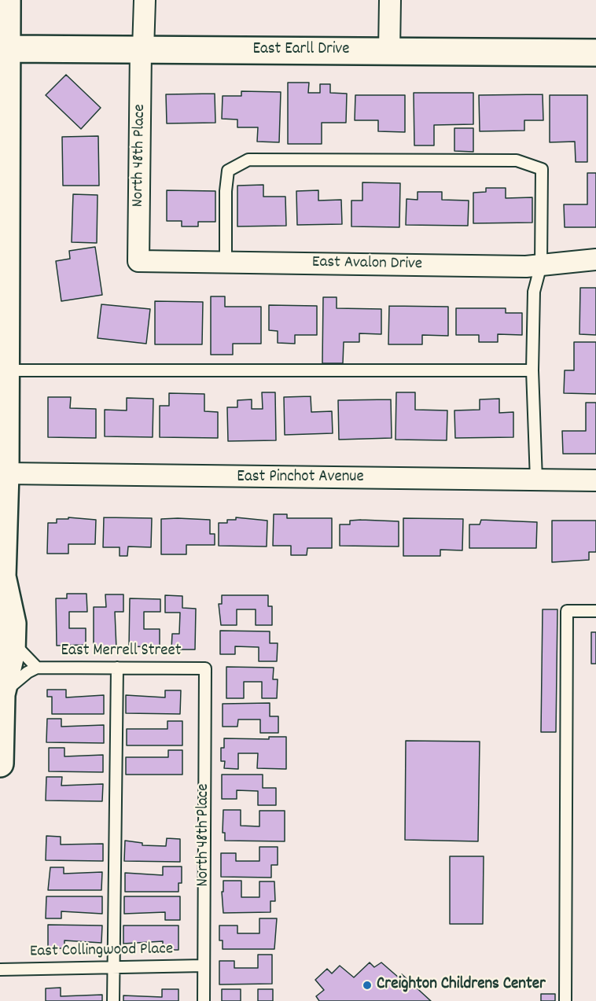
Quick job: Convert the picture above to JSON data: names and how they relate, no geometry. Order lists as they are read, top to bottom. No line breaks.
{"streets":{"street":["East Earll Drive","North 48th Place","East Avalon Drive","East Pinchot Avenue"],"lane":["East Merrell Street","East Collingwood Place"]},"crossings":[["East Earll Drive","North 48th Place"],["North 48th Place","East Avalon Drive"],["North 48th Place","East Merrell Street"],["North 48th Place","East Collingwood Place"]],"places":["Creighton Childrens Center"]}
